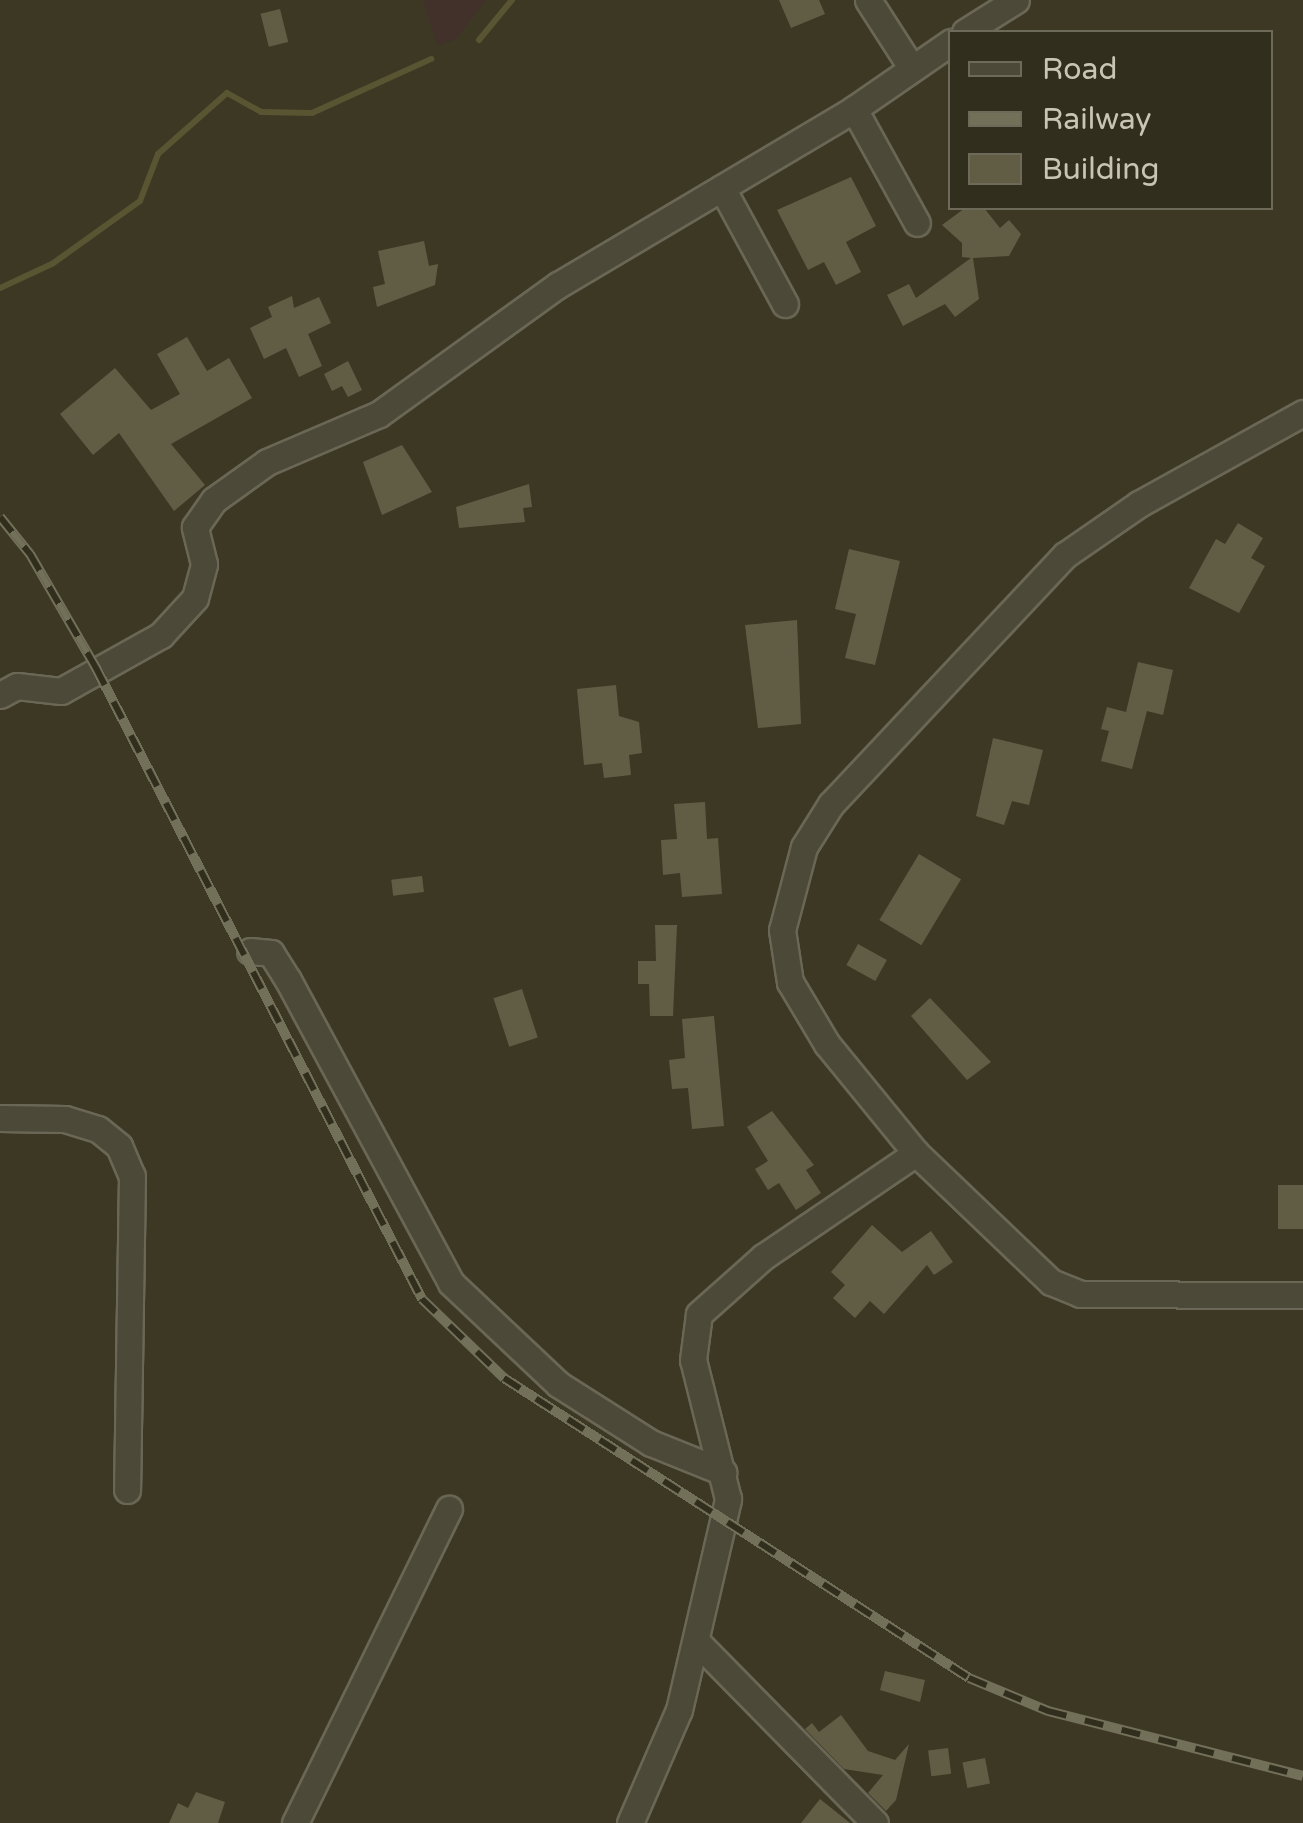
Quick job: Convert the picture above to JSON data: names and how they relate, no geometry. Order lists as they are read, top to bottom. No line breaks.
{"legend":["Road","Railway","Building"]}
